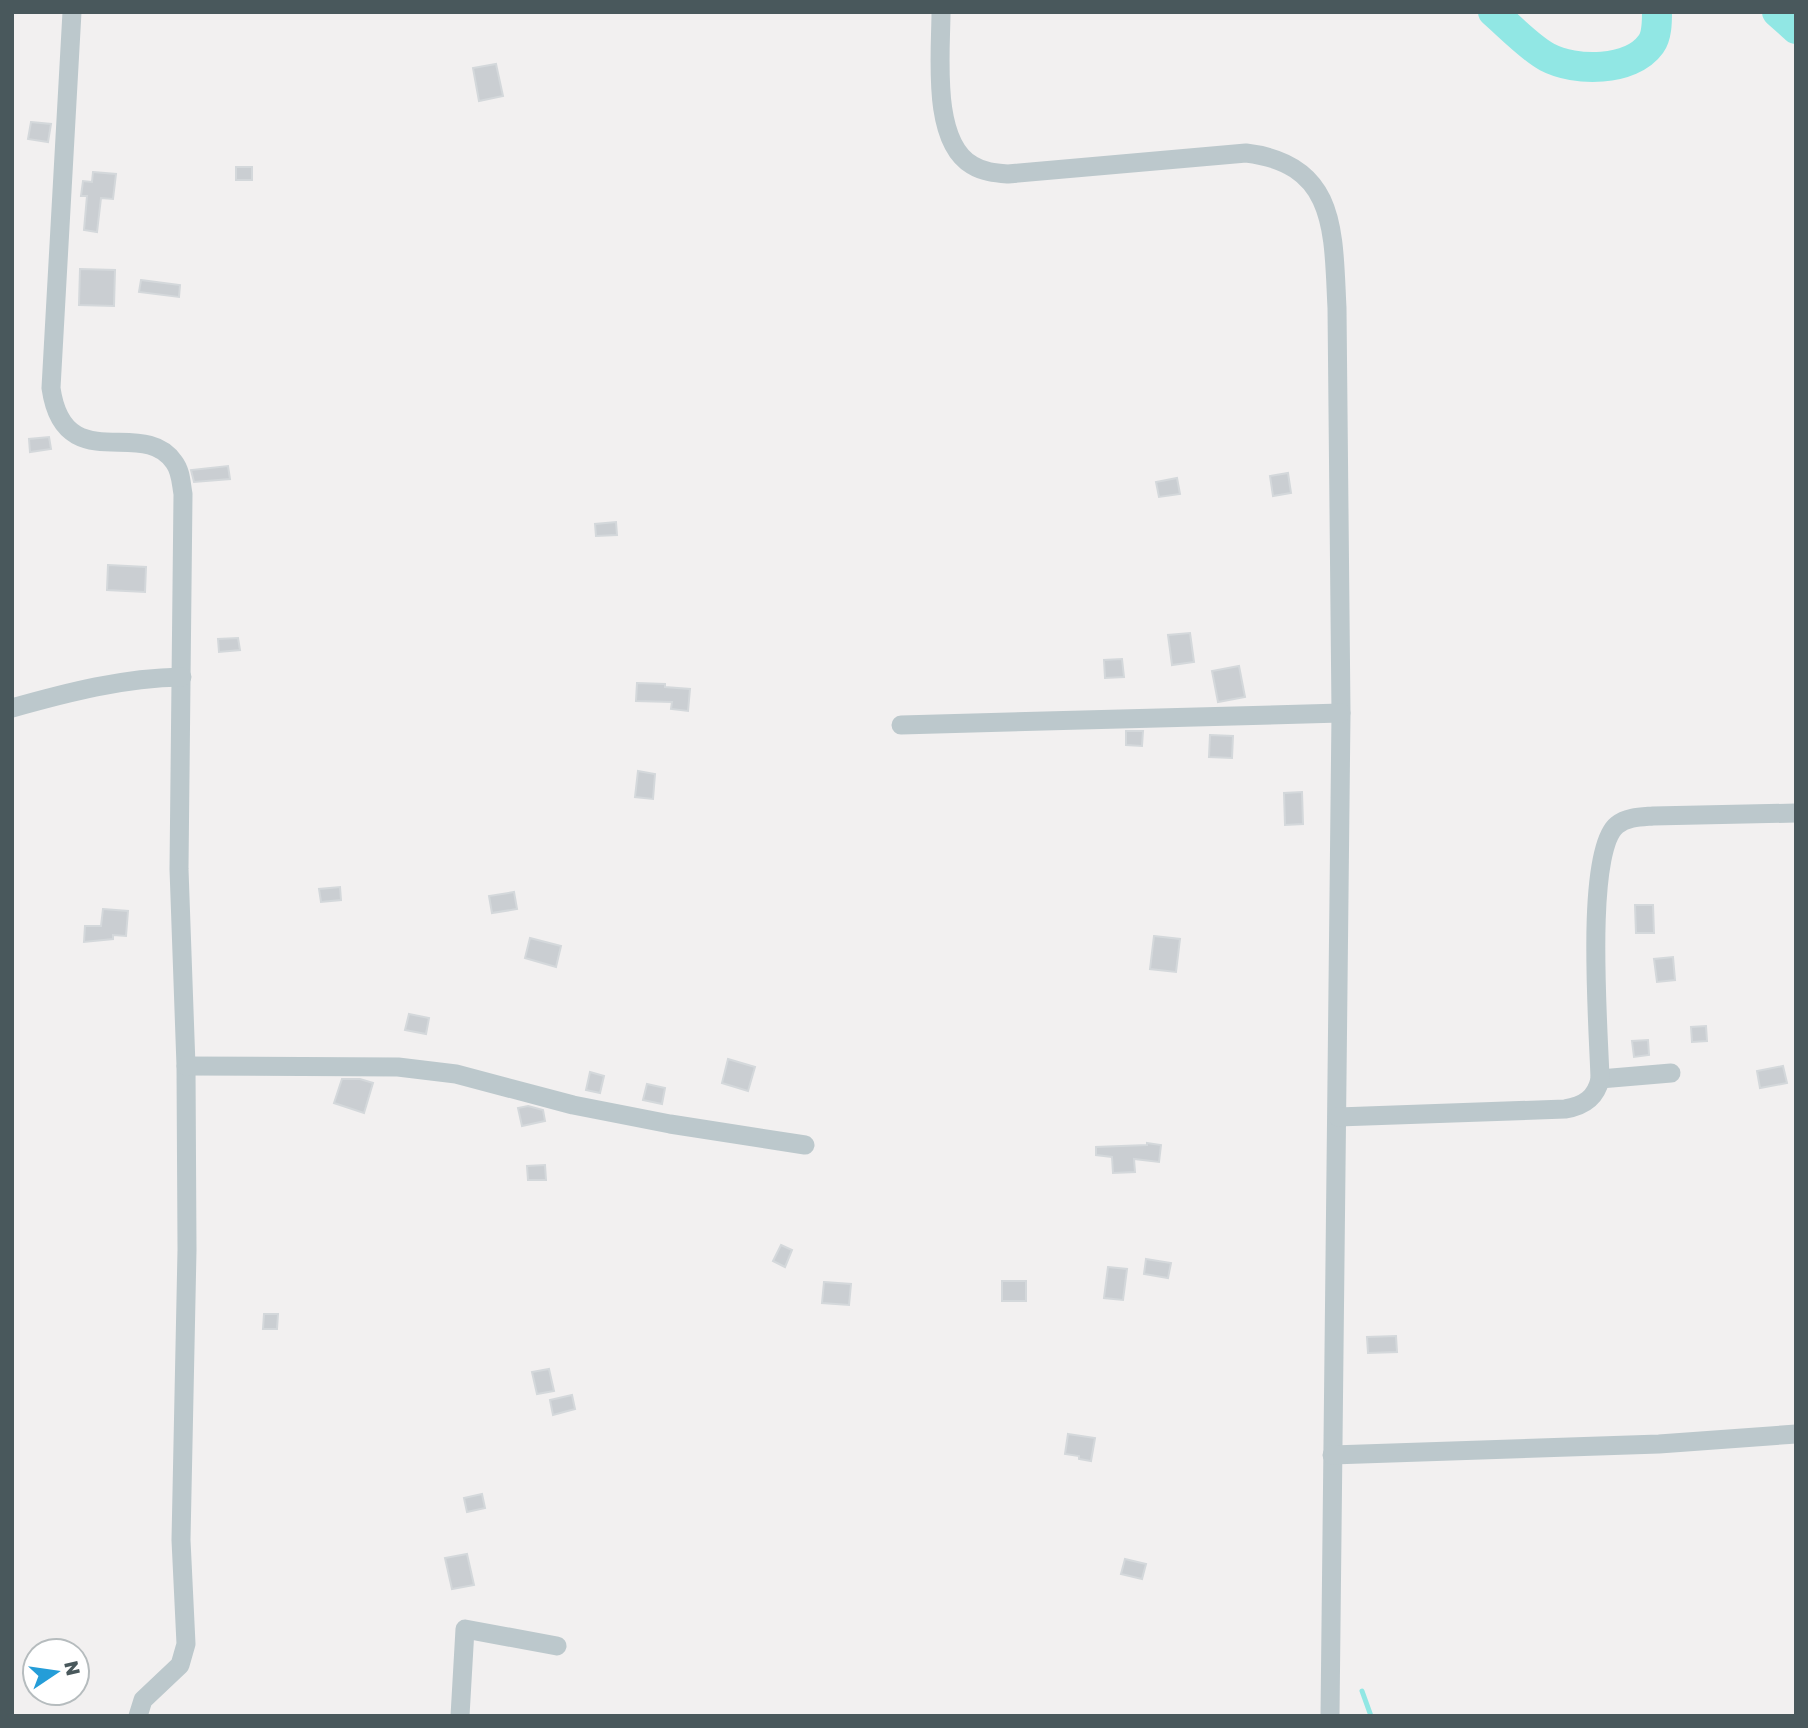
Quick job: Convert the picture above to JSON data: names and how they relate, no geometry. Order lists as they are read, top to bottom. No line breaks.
{"north":"right"}
